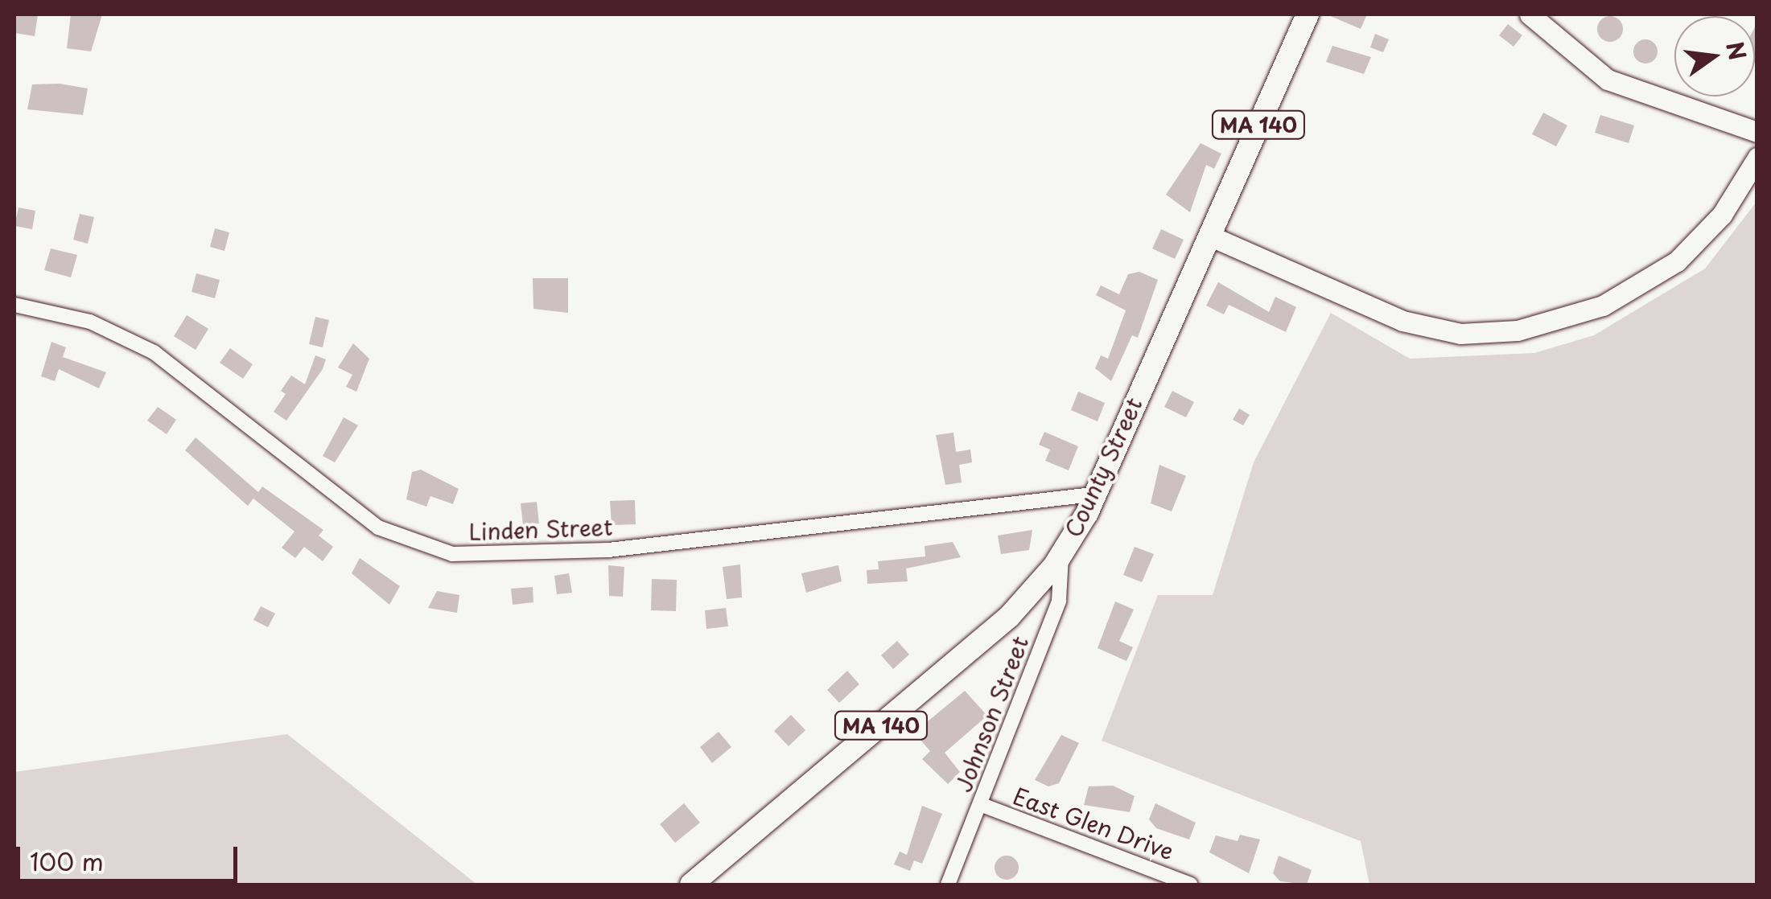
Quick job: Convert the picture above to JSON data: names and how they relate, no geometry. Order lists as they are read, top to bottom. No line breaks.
{"streets":{"main road":["MA 140","County Street"],"street":["Linden Street","Johnson Street","East Glen Drive"]},"crossings":[["County Street","Linden Street"],["County Street","Johnson Street"],["Johnson Street","East Glen Drive"]],"scale_bar":"100 m","north":"right"}
